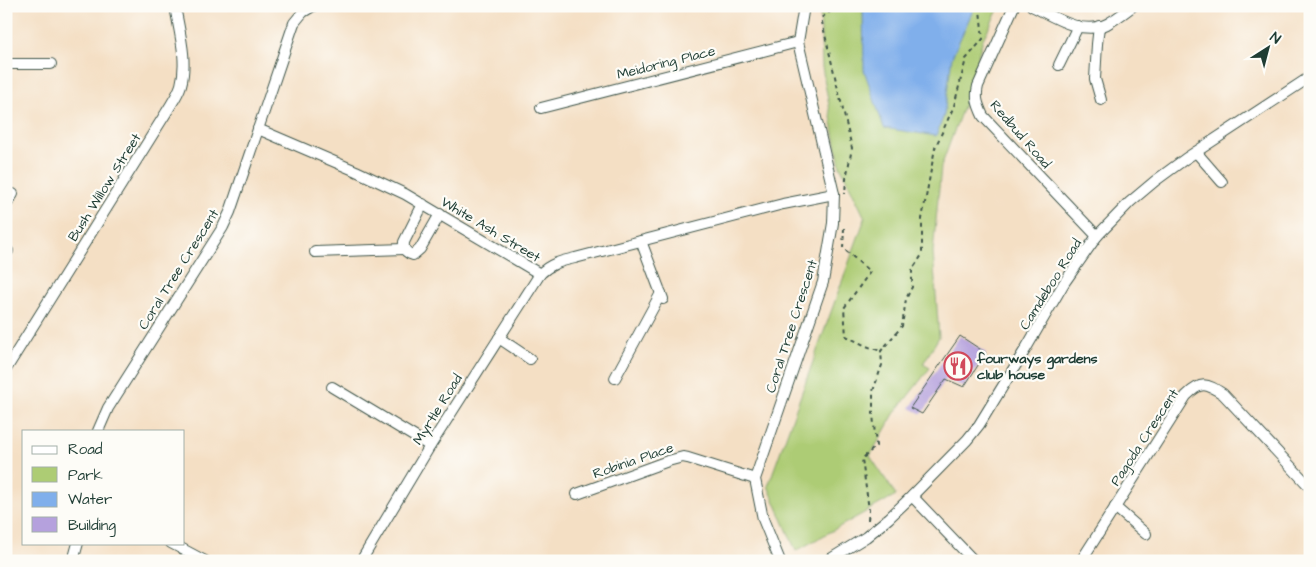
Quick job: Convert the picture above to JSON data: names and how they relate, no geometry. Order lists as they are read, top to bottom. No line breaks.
{"streets":{"street":["Meidoring Place","Redbud Road","Bush Willow Street","White Ash Street","Coral Tree Crescent","Camdeboo Road","Myrtle Road","Pagoda Crescent","Robinia Place"]},"crossings":[["Meidoring Place","Coral Tree Crescent"],["Redbud Road","Camdeboo Road"],["White Ash Street","Coral Tree Crescent"],["White Ash Street","Myrtle Road"],["Coral Tree Crescent","Robinia Place"]],"places":{"restaurant":["fourways gardens club house"]},"legend":["Road","Park","Water","Building"],"north":"top right"}
